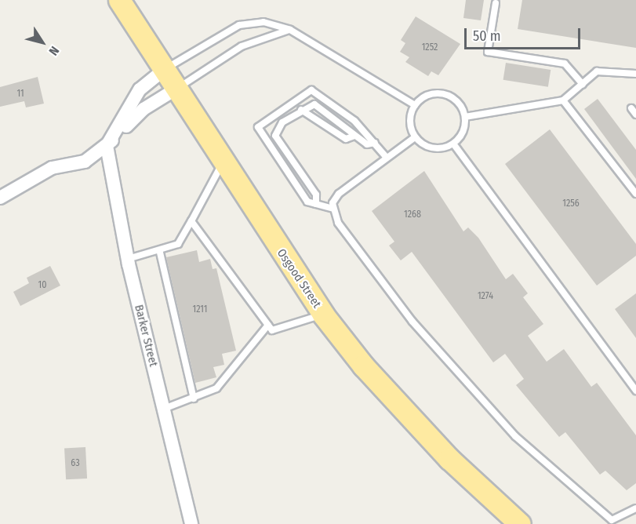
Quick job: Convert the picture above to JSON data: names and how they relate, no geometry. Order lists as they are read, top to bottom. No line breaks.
{"streets":{"highway":["Osgood Street"],"street":["Barker Street"]},"house_numbers":["1252","11","1256","1268","10","1274","1211","63"],"scale_bar":"50 m","north":"bottom right"}
